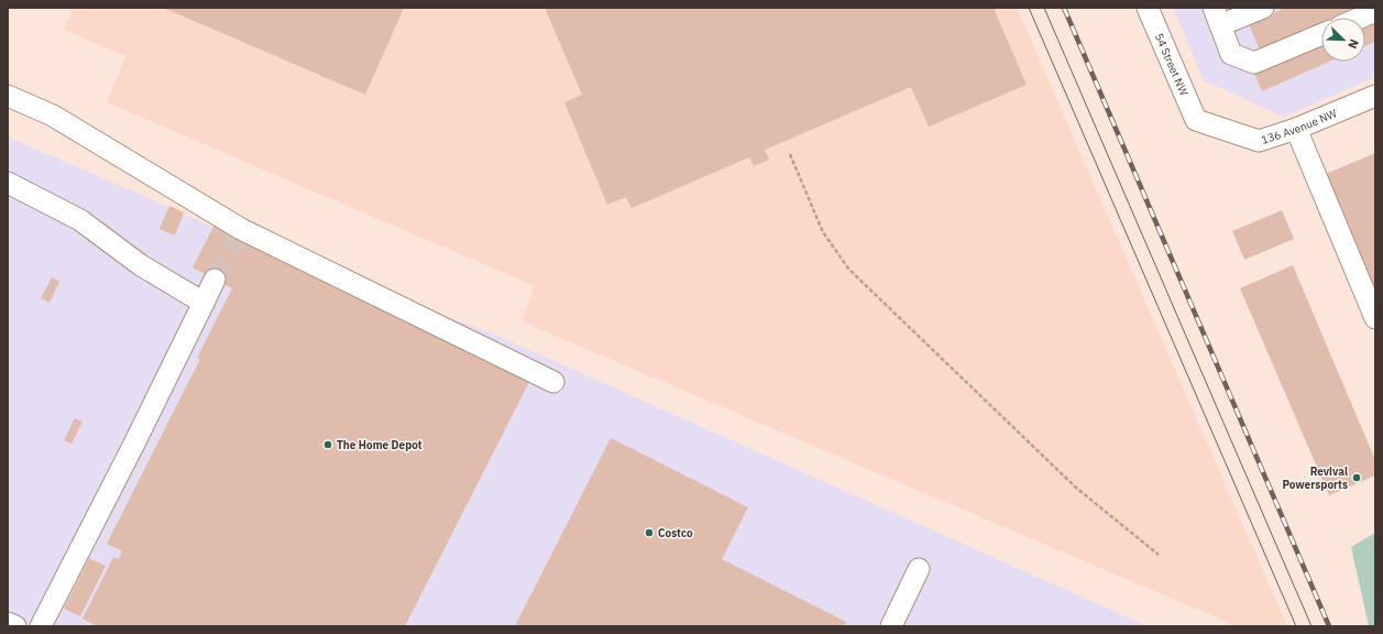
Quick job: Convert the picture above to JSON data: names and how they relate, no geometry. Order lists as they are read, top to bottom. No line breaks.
{"streets":{"street":["54 Street NW","136 Avenue NW"]},"crossings":[["54 Street NW","136 Avenue NW"]],"places":["The Home Depot","Revival Powersports","Costco"],"north":"bottom right"}
